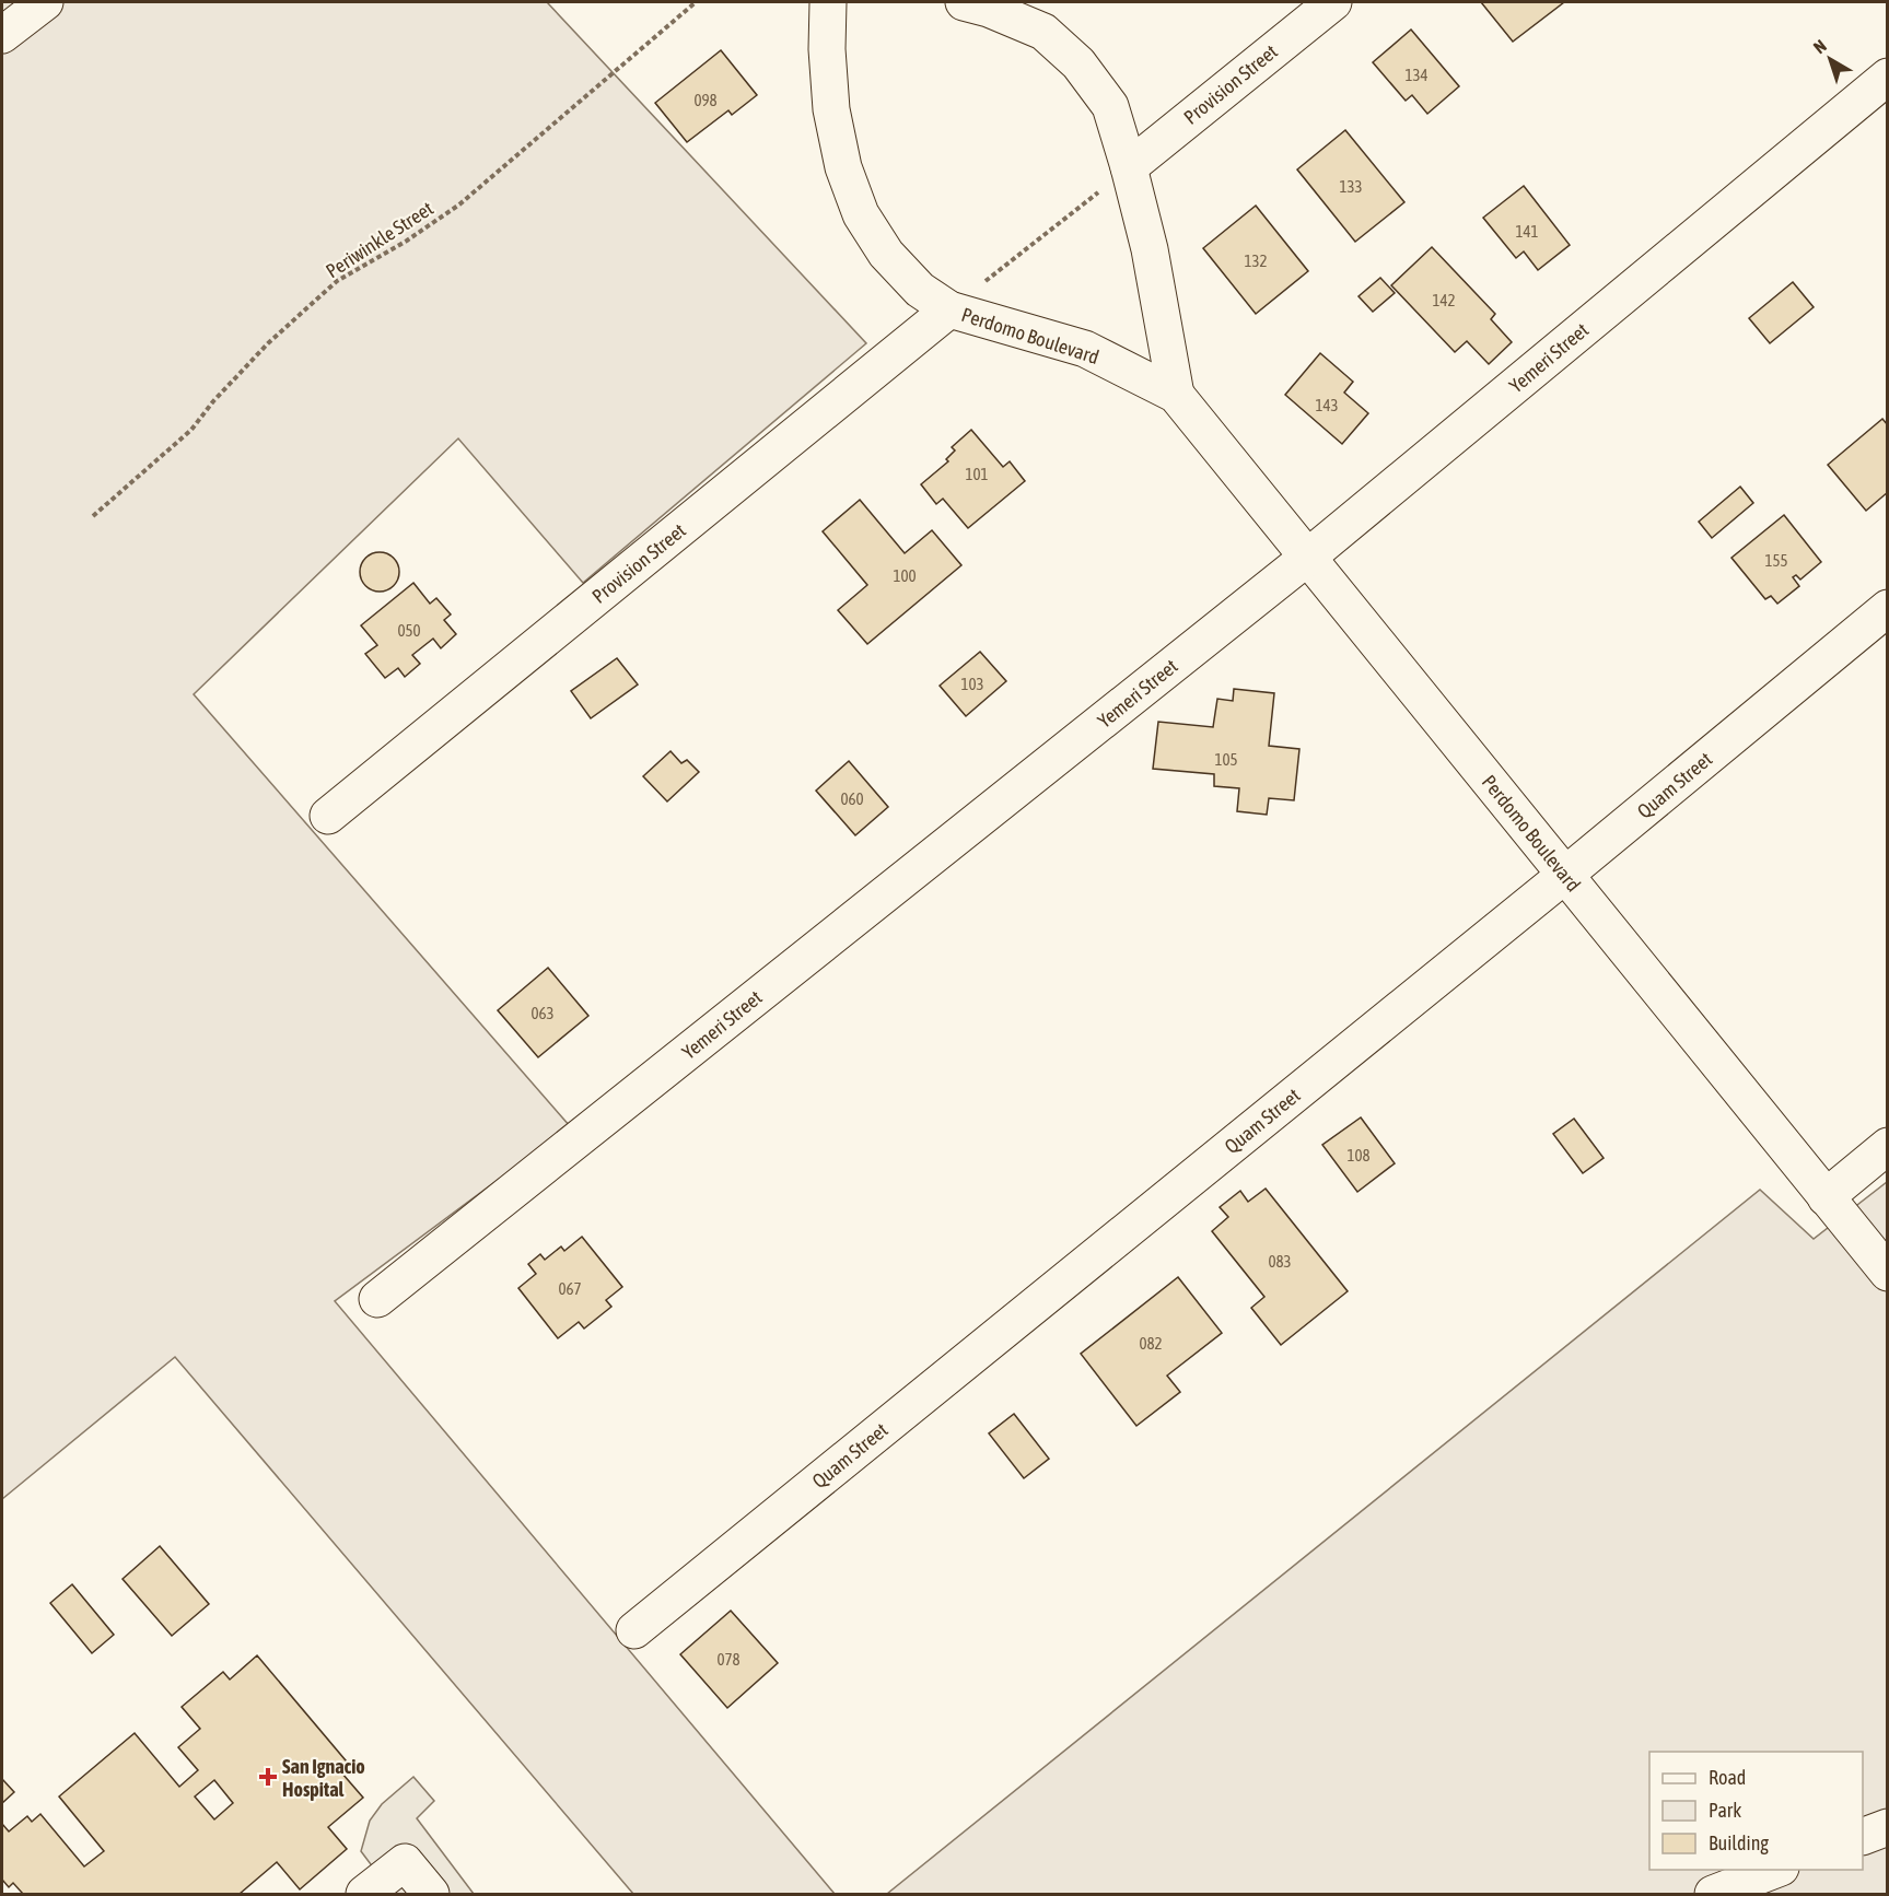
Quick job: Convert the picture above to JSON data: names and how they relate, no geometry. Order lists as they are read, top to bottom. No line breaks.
{"streets":{"street":["Provision Street","Perdomo Boulevard","Yemeri Street","Quam Street"],"path":["Periwinkle Street"]},"crossings":[["Provision Street","Perdomo Boulevard"],["Perdomo Boulevard","Yemeri Street"],["Perdomo Boulevard","Quam Street"]],"places":{"health":["San Ignacio Hospital"]},"house_numbers":["134","098","133","141","132","142","143","101","155","100","050","103","105","060","063","108","083","067","082","078"],"legend":["Road","Park","Building"],"north":"top left"}
